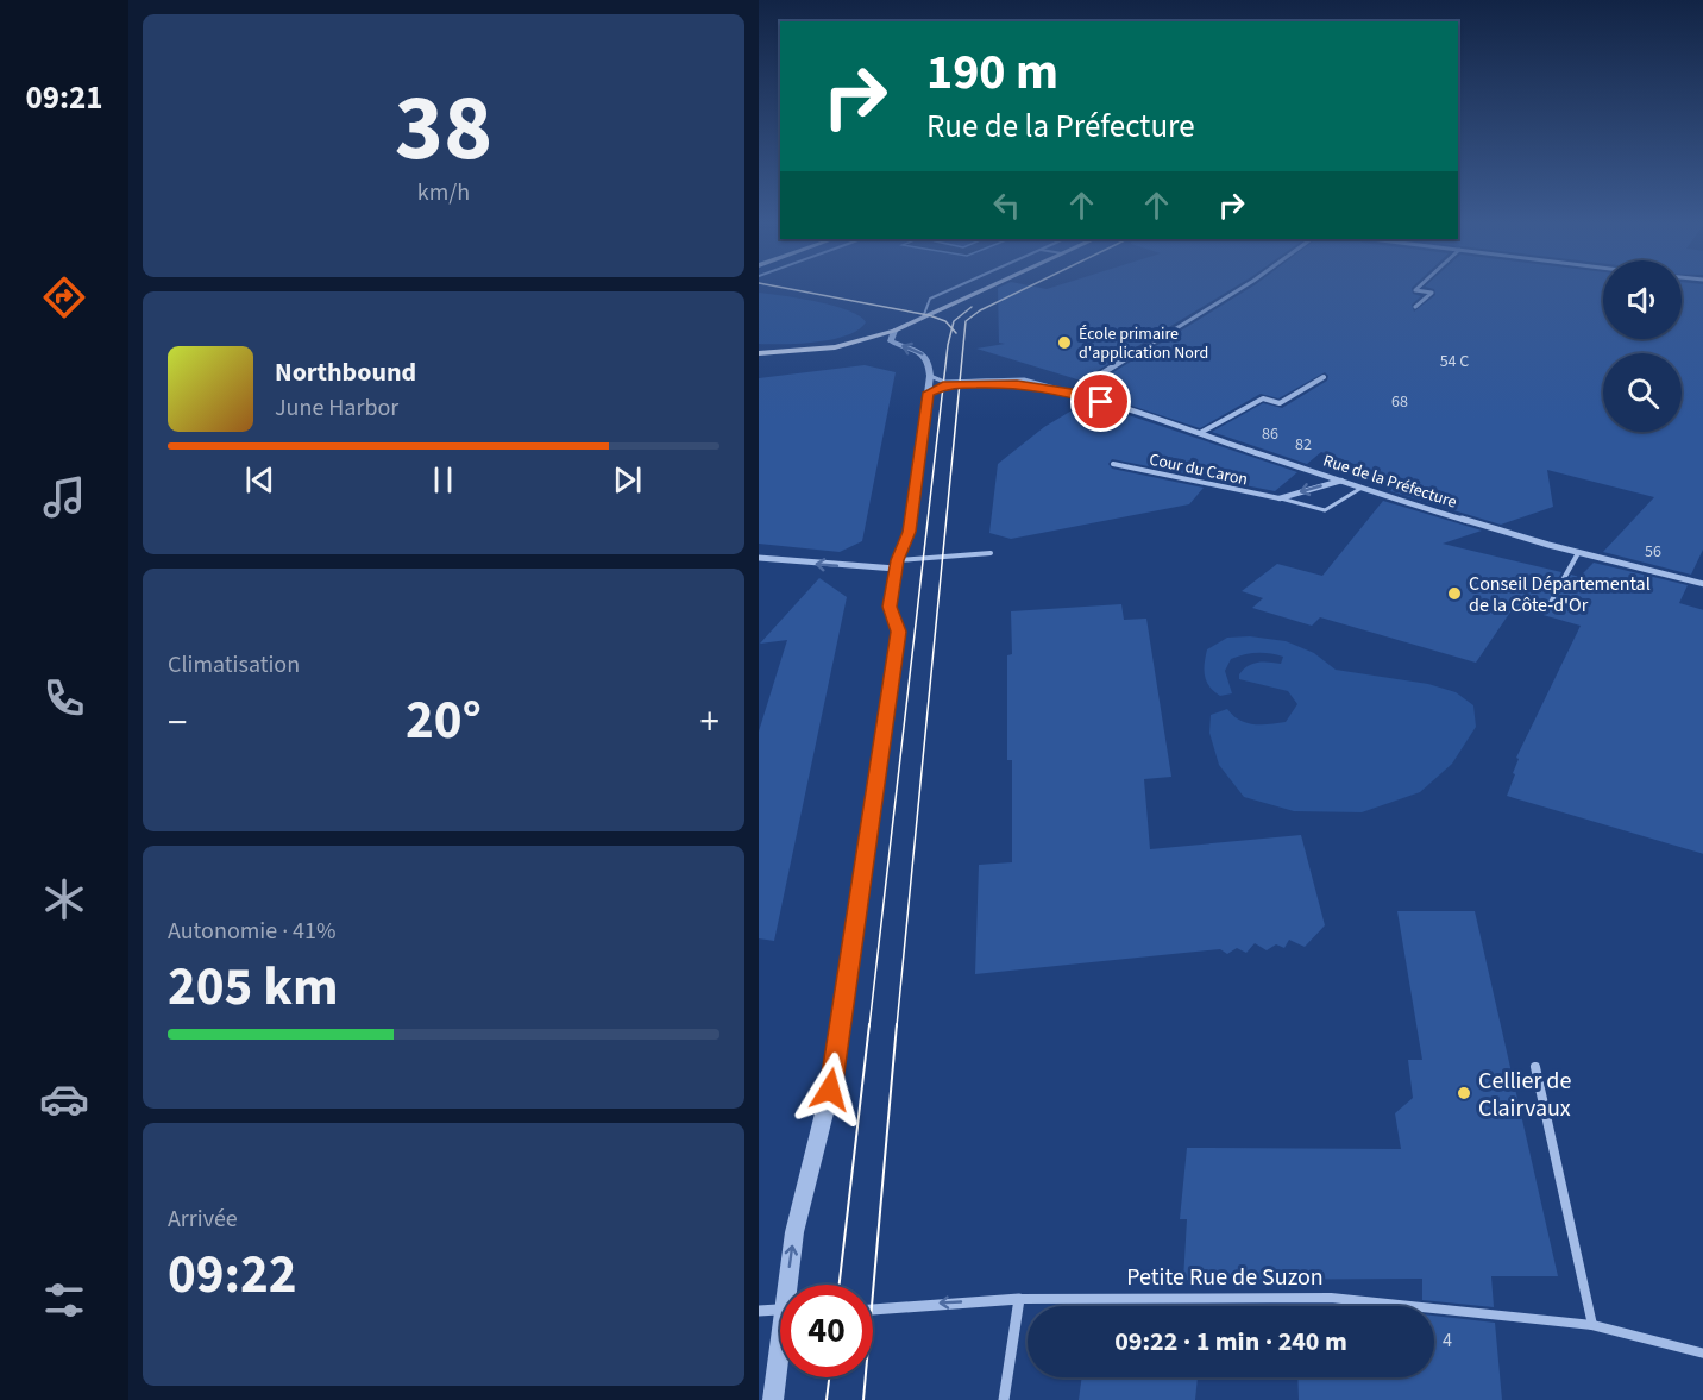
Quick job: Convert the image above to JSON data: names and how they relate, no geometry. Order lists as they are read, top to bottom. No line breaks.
{"streets":{"street":["Cour du Caron","Rue de la Préfecture","Petite Rue de Suzon"]},"places":["École primaire d'application Nord","Conseil Départemental de la Côte-d'Or","Cellier de Clairvaux"],"house_numbers":["54 C","68","86","82","56","4"],"page":{"tabs":"09:21","tile":[["38","km/h"],"Climatisation",["Autonomie · 41%","205 km"],["Arrivée","09:22"]],"turn":["190 m","Rue de la Préfecture"],"song":["Northbound","June Harbor"],"heat":["−","20°","+"],"limit":"40","trip":"09:22 · 1 min · 240 m"}}
